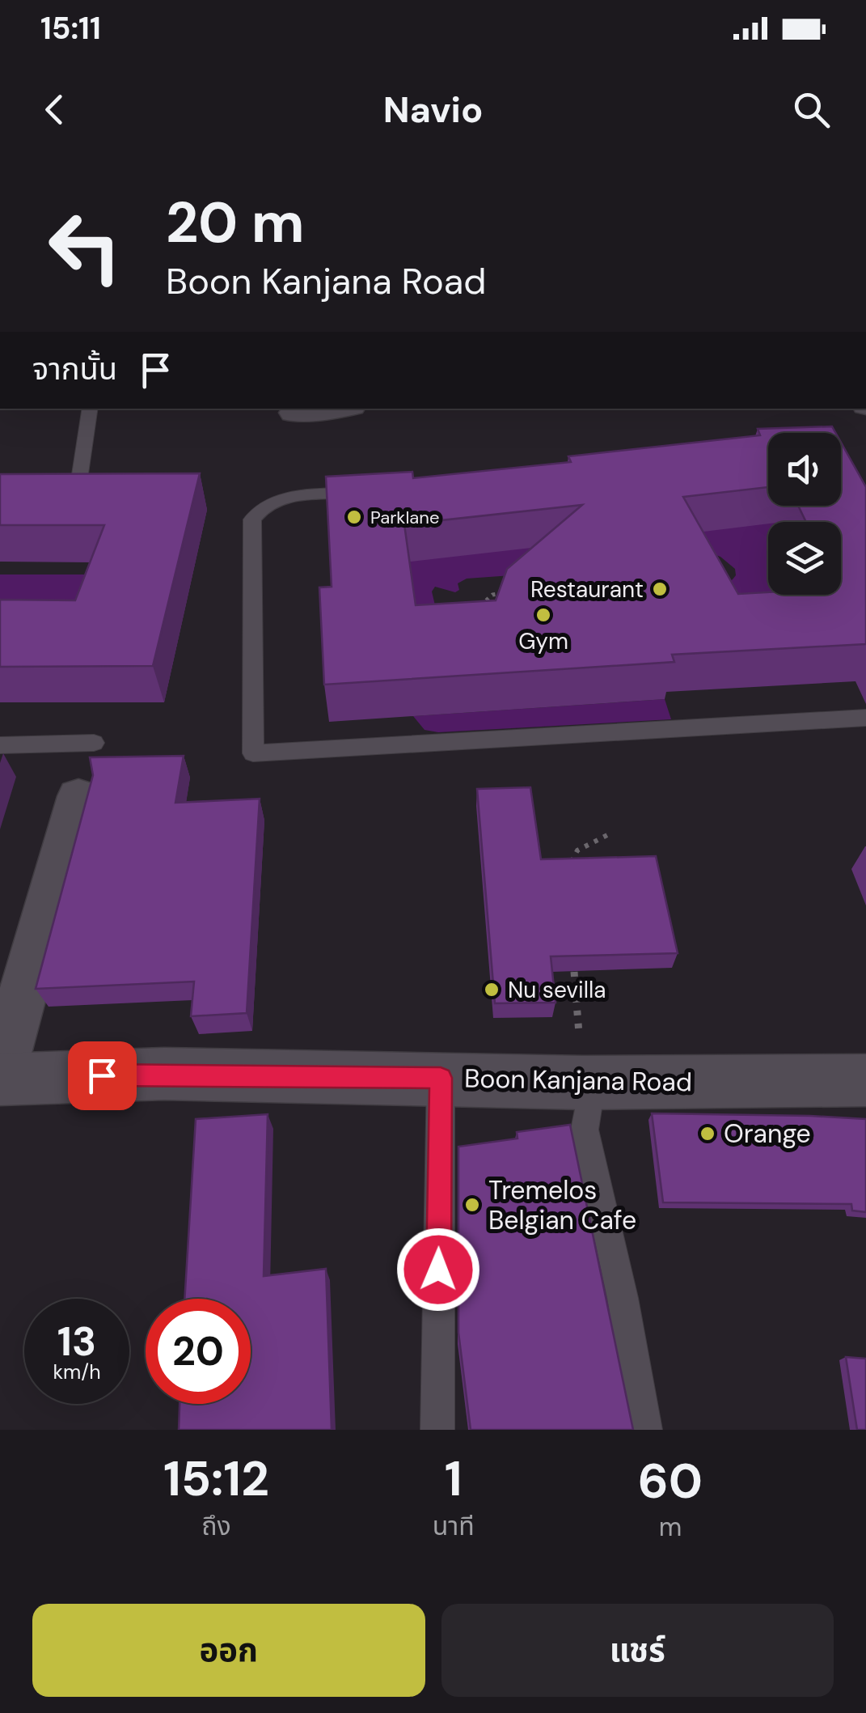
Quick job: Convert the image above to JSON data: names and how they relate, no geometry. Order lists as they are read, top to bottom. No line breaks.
{"streets":{"street":["Boon Kanjana Road"]},"places":["Parklane","Restaurant","Gym","Nu sevilla","Orange","Tremelos Belgian Cafe"],"page":{"status":"15:11","header":"Navio","turn":["20 m","Boon Kanjana Road"],"then":"จากนั้น","speed":"13 km/h","limit":"20","eta":["15:12","ถึง","1","นาที","60","m"],"buttons":["ออก","แชร์"]}}
